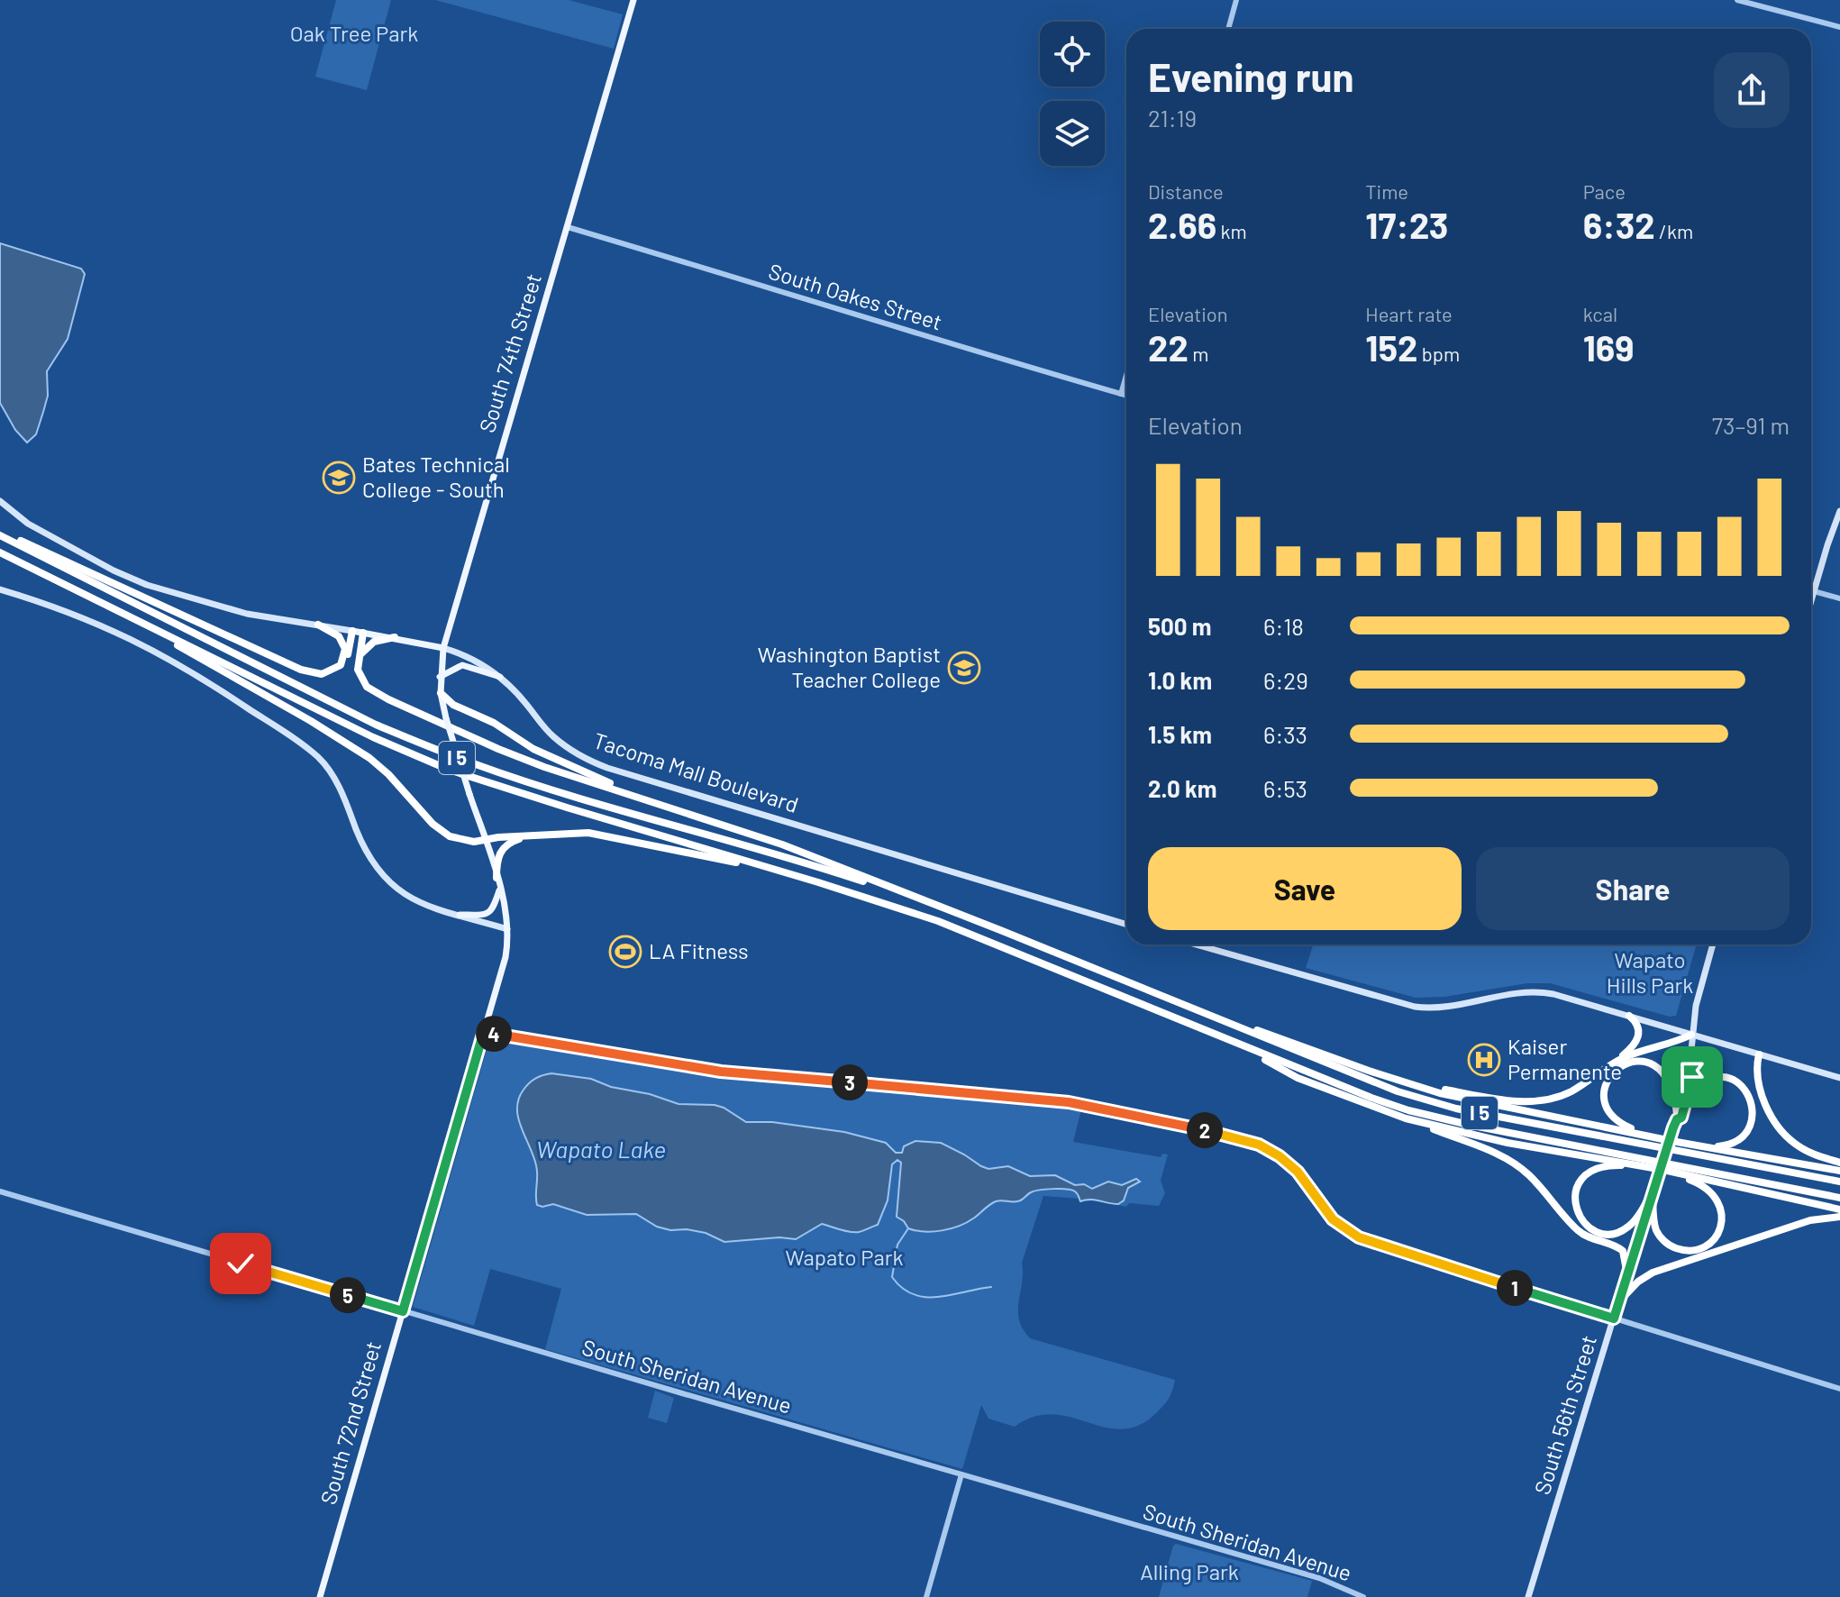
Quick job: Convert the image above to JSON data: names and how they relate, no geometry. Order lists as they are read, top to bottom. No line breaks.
{"streets":{"highway":["I 5"],"main road":["South 74th Street","Tacoma Mall Boulevard","South 56th Street","South 72nd Street"],"street":["South Oakes Street","South Sheridan Avenue"]},"crossings":[["South Oakes Street","South 74th Street"],["South 74th Street","Tacoma Mall Boulevard"],["South 74th Street","South 72nd Street"],["South Sheridan Avenue","South 72nd Street"]],"water":["Wapato Lake"],"parks":["Oak Tree Park","Wapato Hills Park","Wapato Park","Alling Park"],"places":{"school or university":["Bates Technical College - South","Washington Baptist Teacher College"],"sports":["LA Fitness"],"hospital":["Kaiser Permanente"]},"page":{"heading":["Evening run","21:19"],"stats":[["Distance","2.66 km"],["Time","17:23"],["Pace","6:32 /km"],["Elevation","22 m"],["Heart rate","152 bpm"],["kcal","169"]],"chart":["Elevation","73–91 m"],"list":[{"name":"500 m","note":"6:18"},{"name":"1.0 km","note":"6:29"},{"name":"1.5 km","note":"6:33"},{"name":"2.0 km","note":"6:53"}],"buttons":["Save","Share"],"pins":["4","3","2","1","5"]}}
